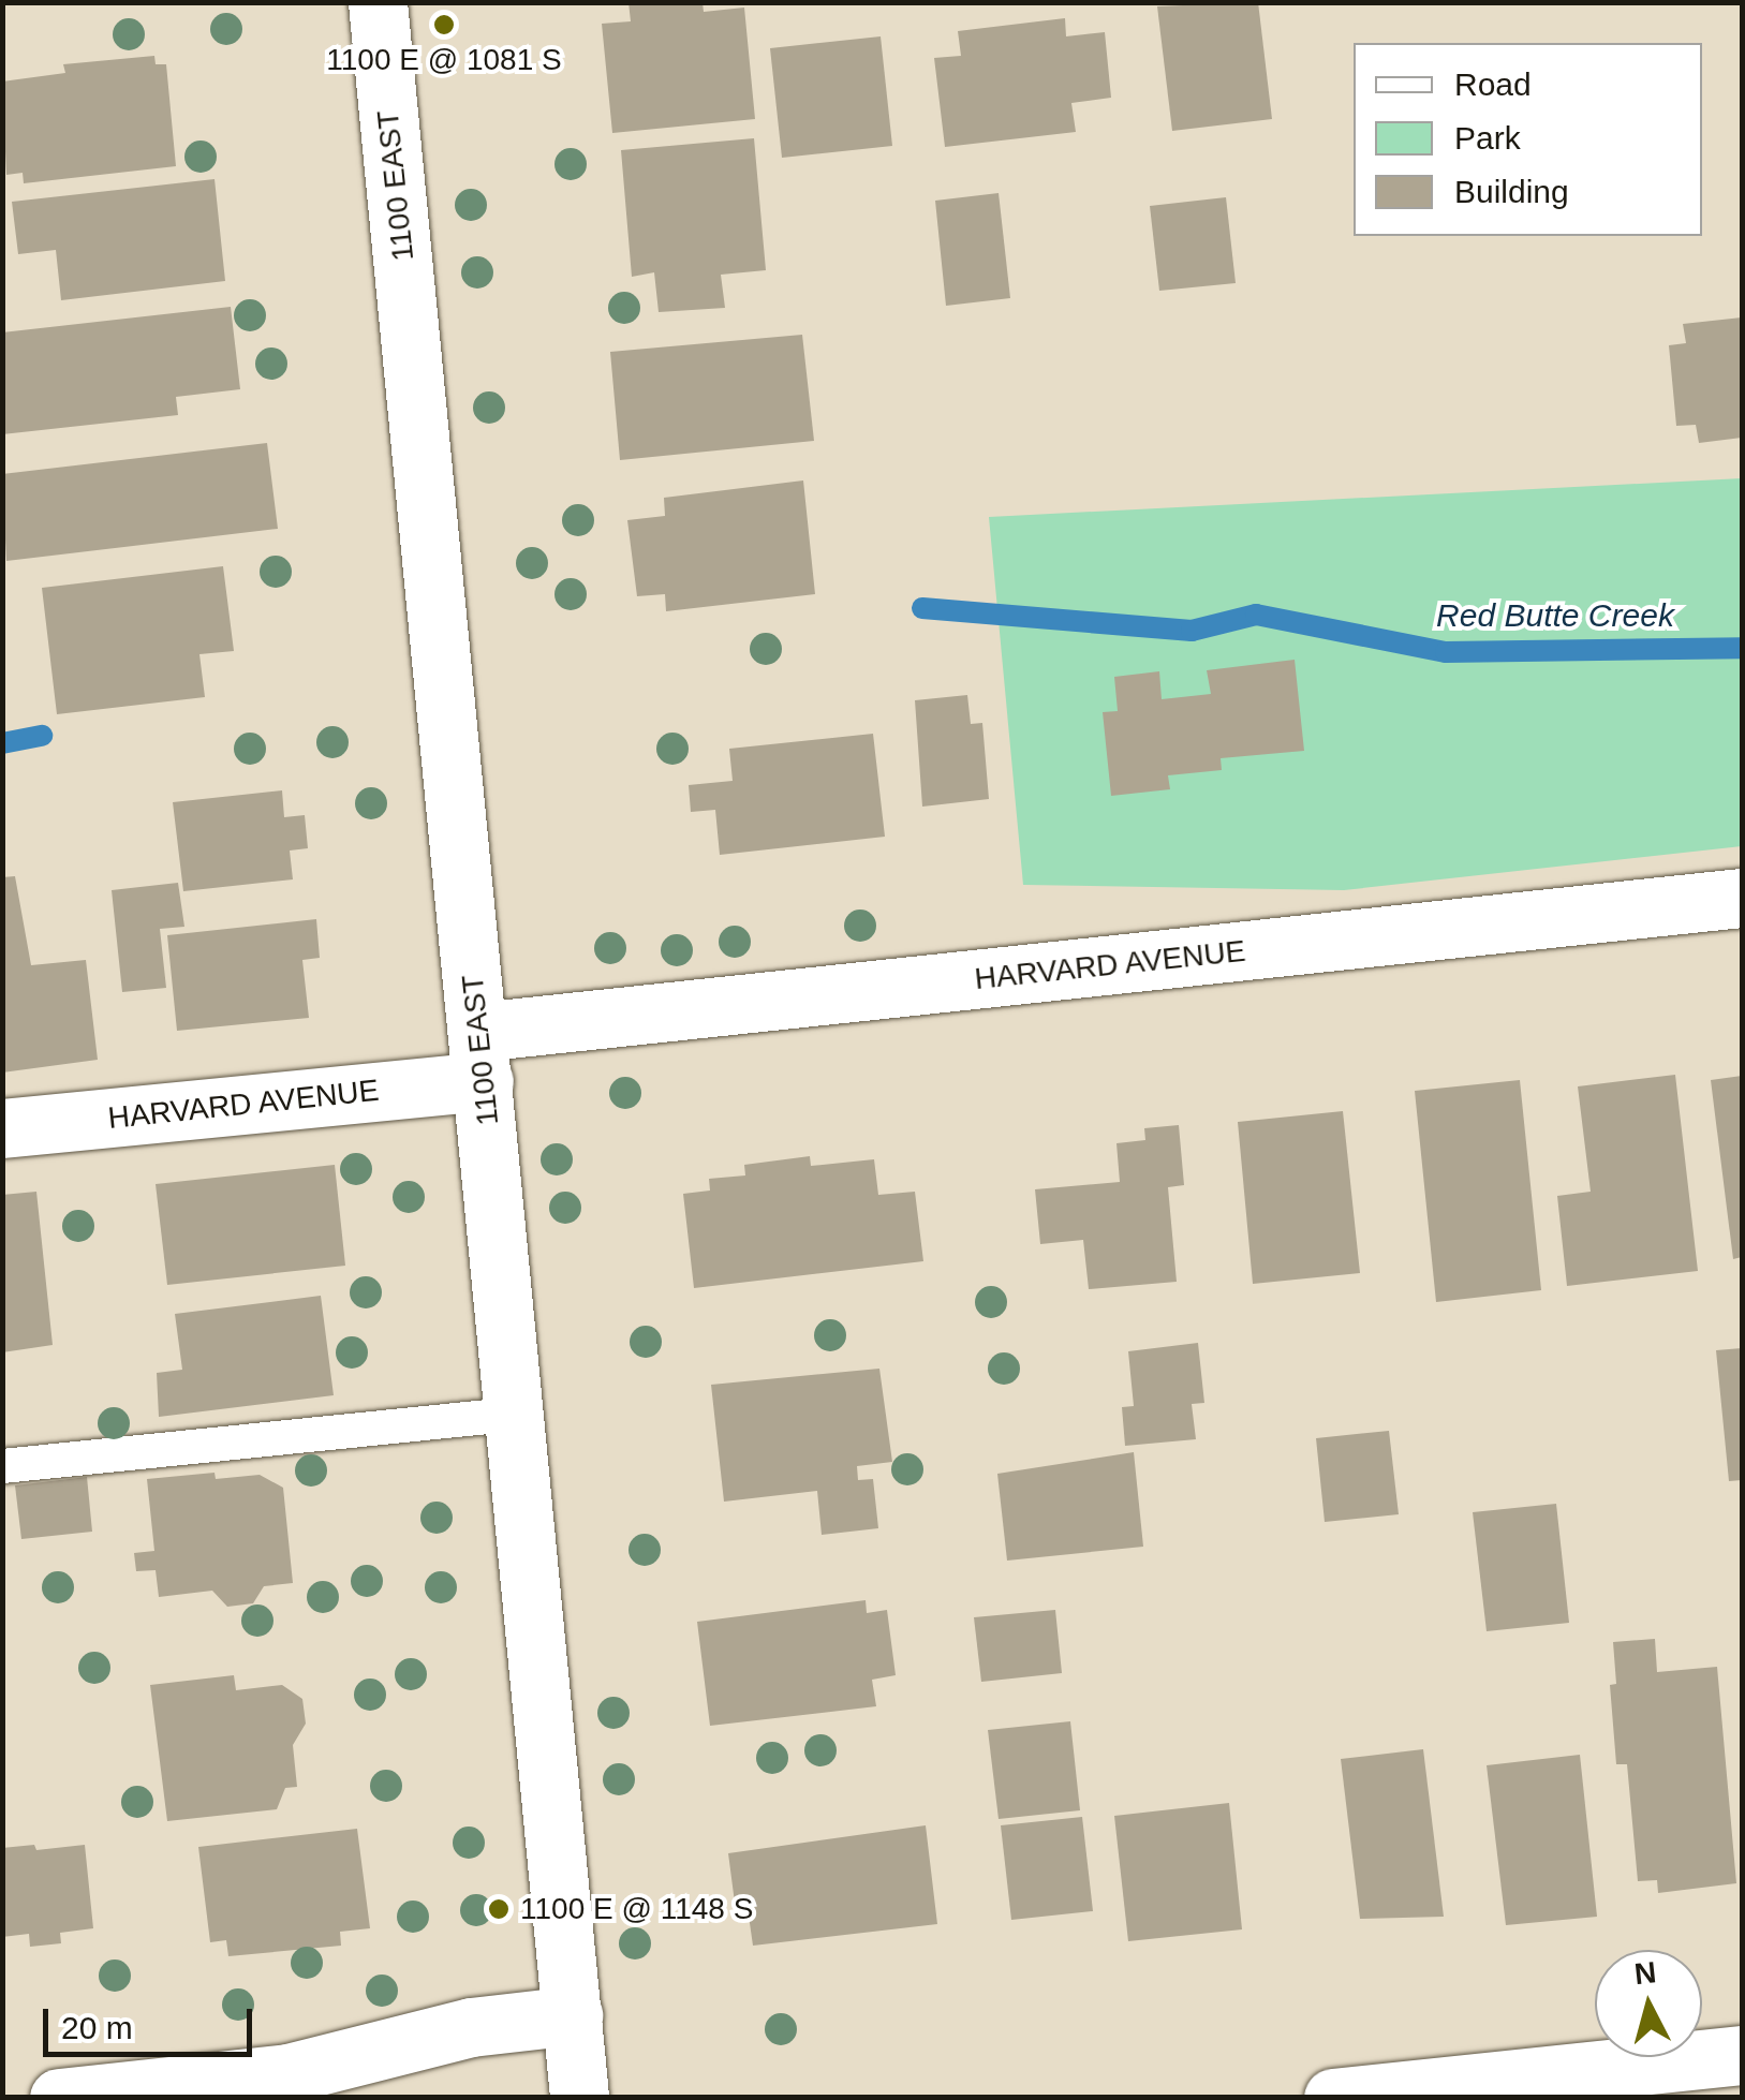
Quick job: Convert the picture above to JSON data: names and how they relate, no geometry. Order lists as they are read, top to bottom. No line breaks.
{"streets":{"street":["1100 EAST","HARVARD AVENUE"]},"crossings":[["1100 EAST","HARVARD AVENUE"]],"water":["Red Butte Creek"],"places":["1100 E @ 1081 S","1100 E @ 1148 S"],"legend":["Road","Park","Building"],"scale_bar":"20 m","north":"top"}
